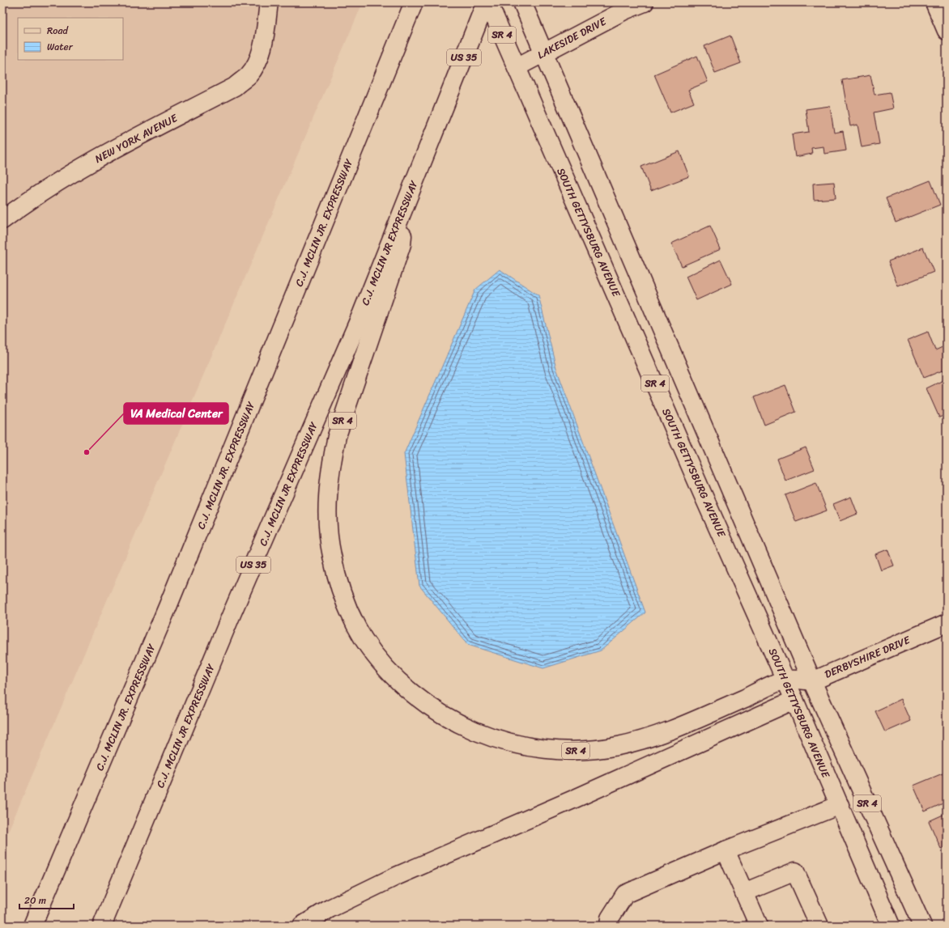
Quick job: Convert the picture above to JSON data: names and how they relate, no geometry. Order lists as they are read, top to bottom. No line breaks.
{"streets":{"main road":["SR 4","LAKESIDE DRIVE","US 35","NEW YORK AVENUE","C.J. MCLIN JR. EXPRESSWAY","SOUTH GETTYSBURG AVENUE","C.J. MCLIN JR EXPRESSWAY","DERBYSHIRE DRIVE"]},"crossings":[["SR 4","SOUTH GETTYSBURG AVENUE"],["SR 4","C.J. MCLIN JR EXPRESSWAY"],["SR 4","DERBYSHIRE DRIVE"],["LAKESIDE DRIVE","SOUTH GETTYSBURG AVENUE"],["SOUTH GETTYSBURG AVENUE","C.J. MCLIN JR EXPRESSWAY"],["SOUTH GETTYSBURG AVENUE","DERBYSHIRE DRIVE"]],"places":["VA Medical Center"],"legend":["Road","Water"],"scale_bar":"20 m"}
